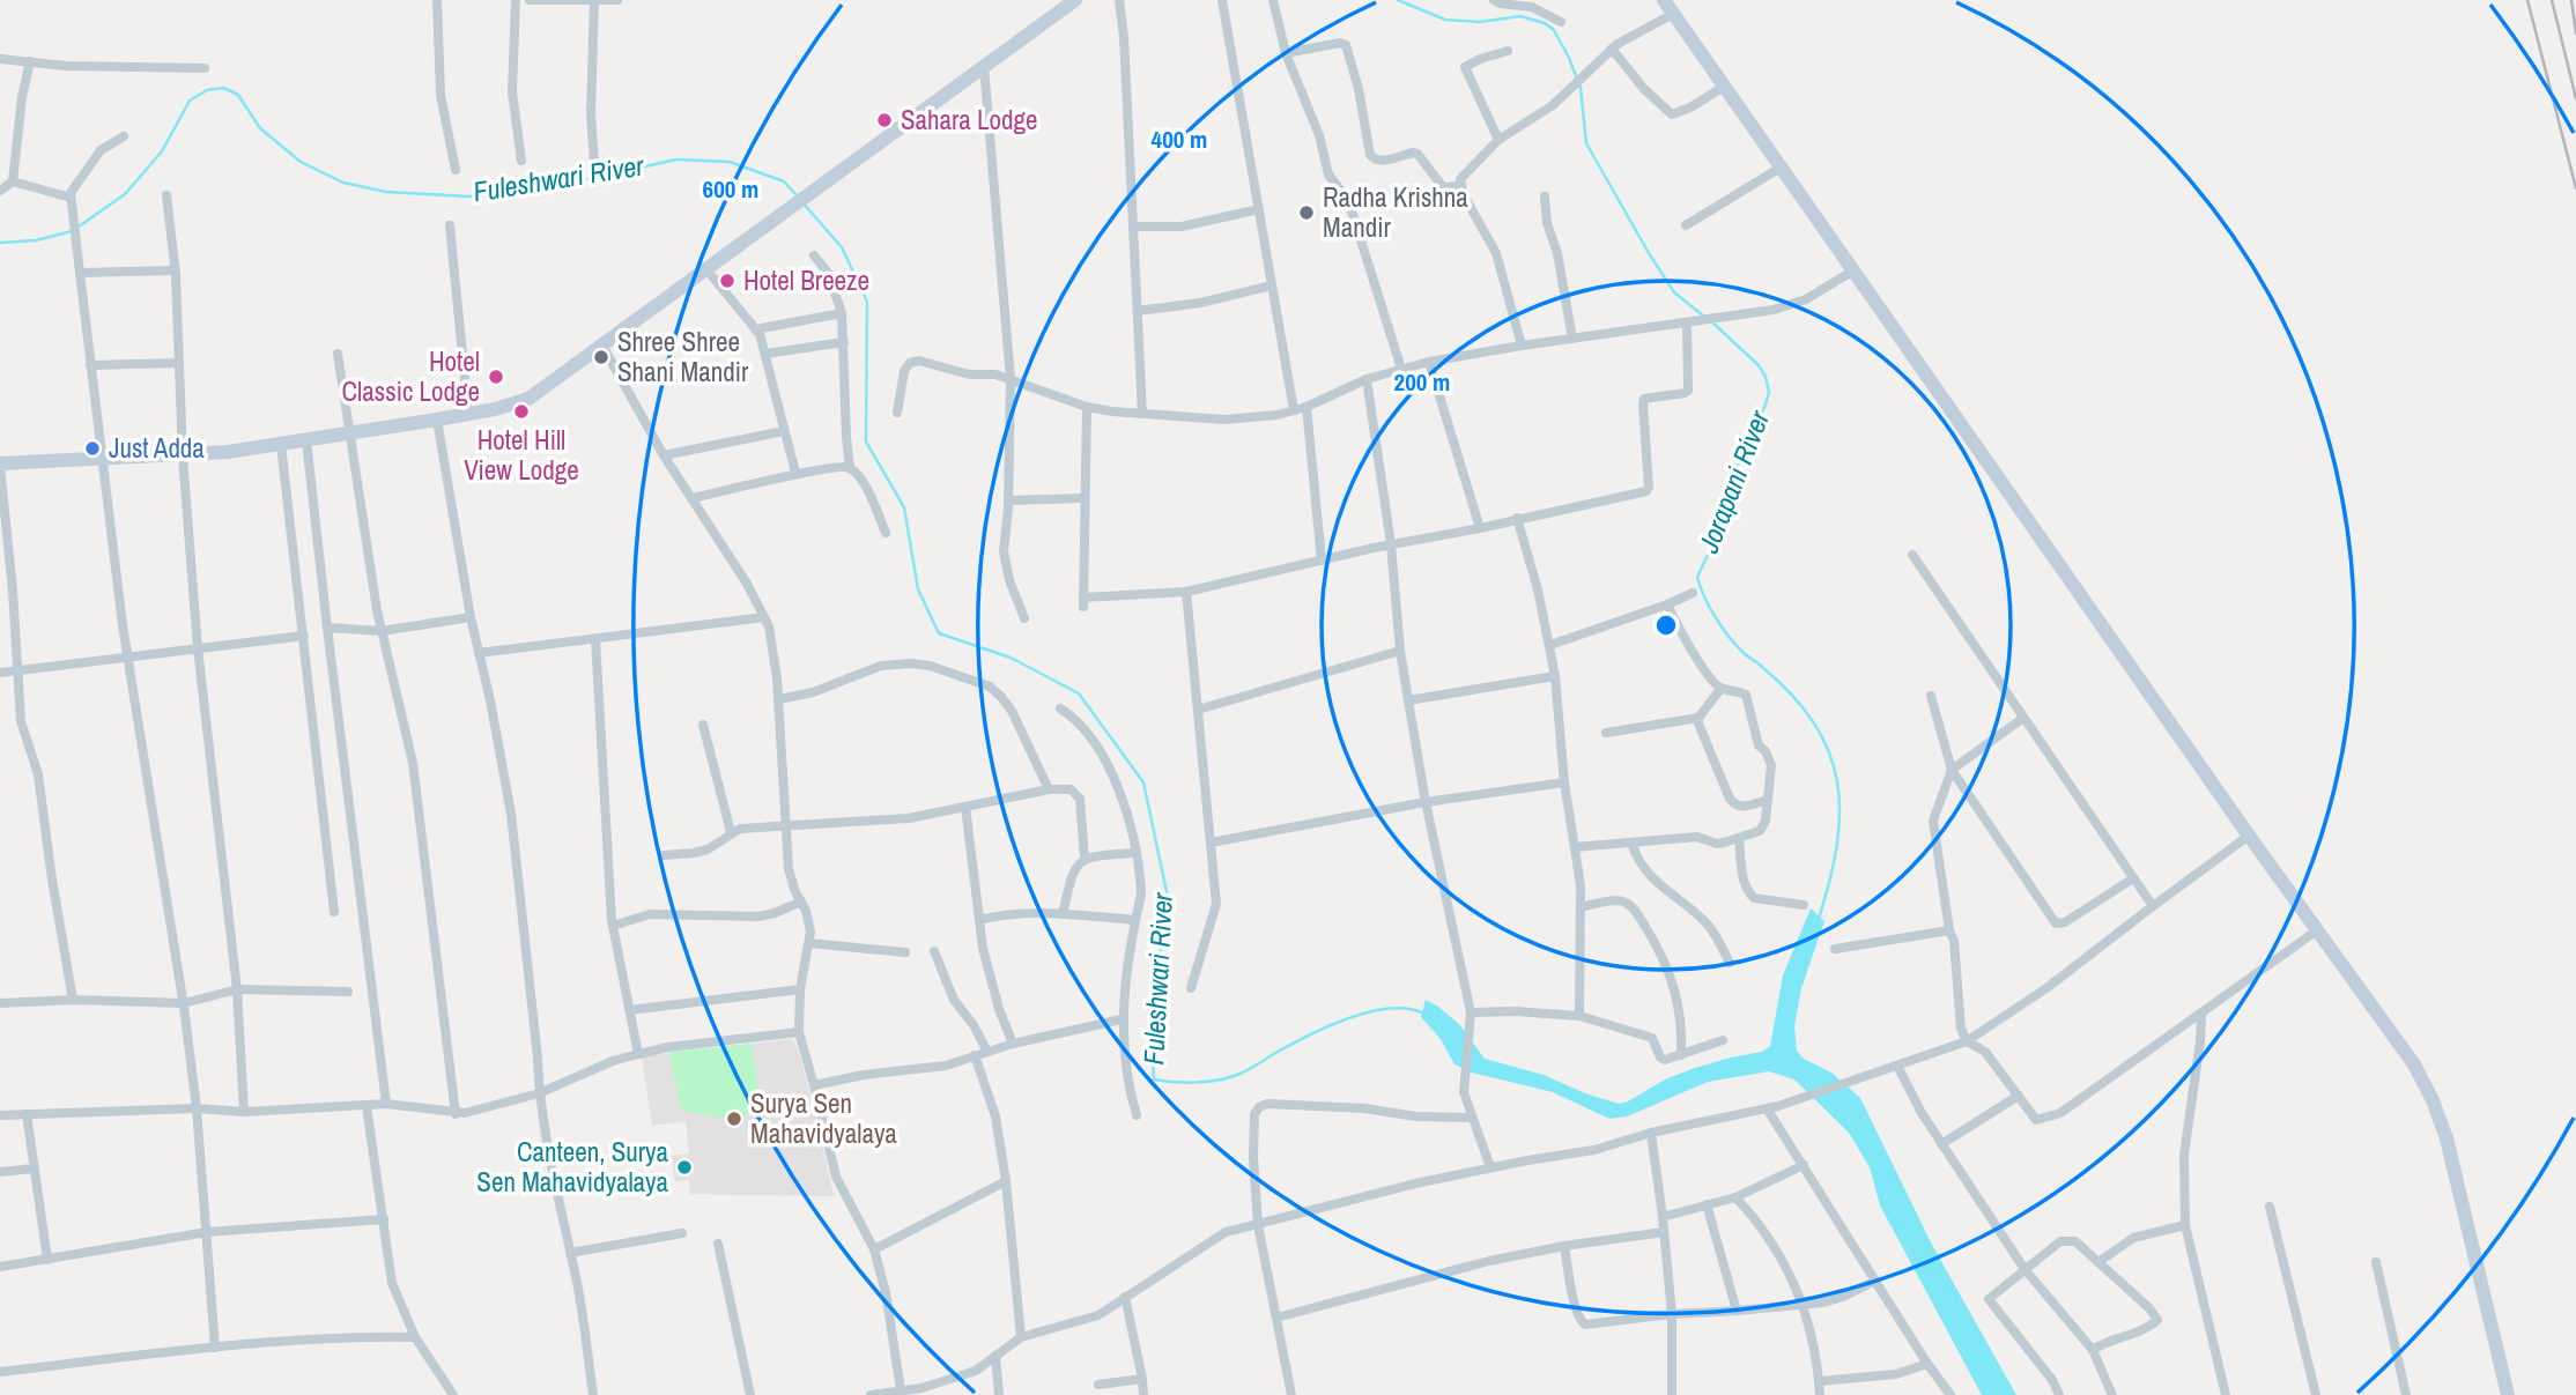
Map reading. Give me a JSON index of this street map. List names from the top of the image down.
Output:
{
  "water": ["Fuleshwari River", "Jorapani River"],
  "places": [
    "Sahara Lodge",
    "Radha Krishna Mandir",
    "Hotel Breeze",
    "Shree Shree Shani Mandir",
    "Hotel Classic Lodge",
    "Hotel Hill View Lodge",
    "Just Adda",
    "Surya Sen Mahavidyalaya",
    "Canteen, Surya Sen Mahavidyalaya"
  ],
  "rings": ["400 m", "600 m", "200 m"]
}
